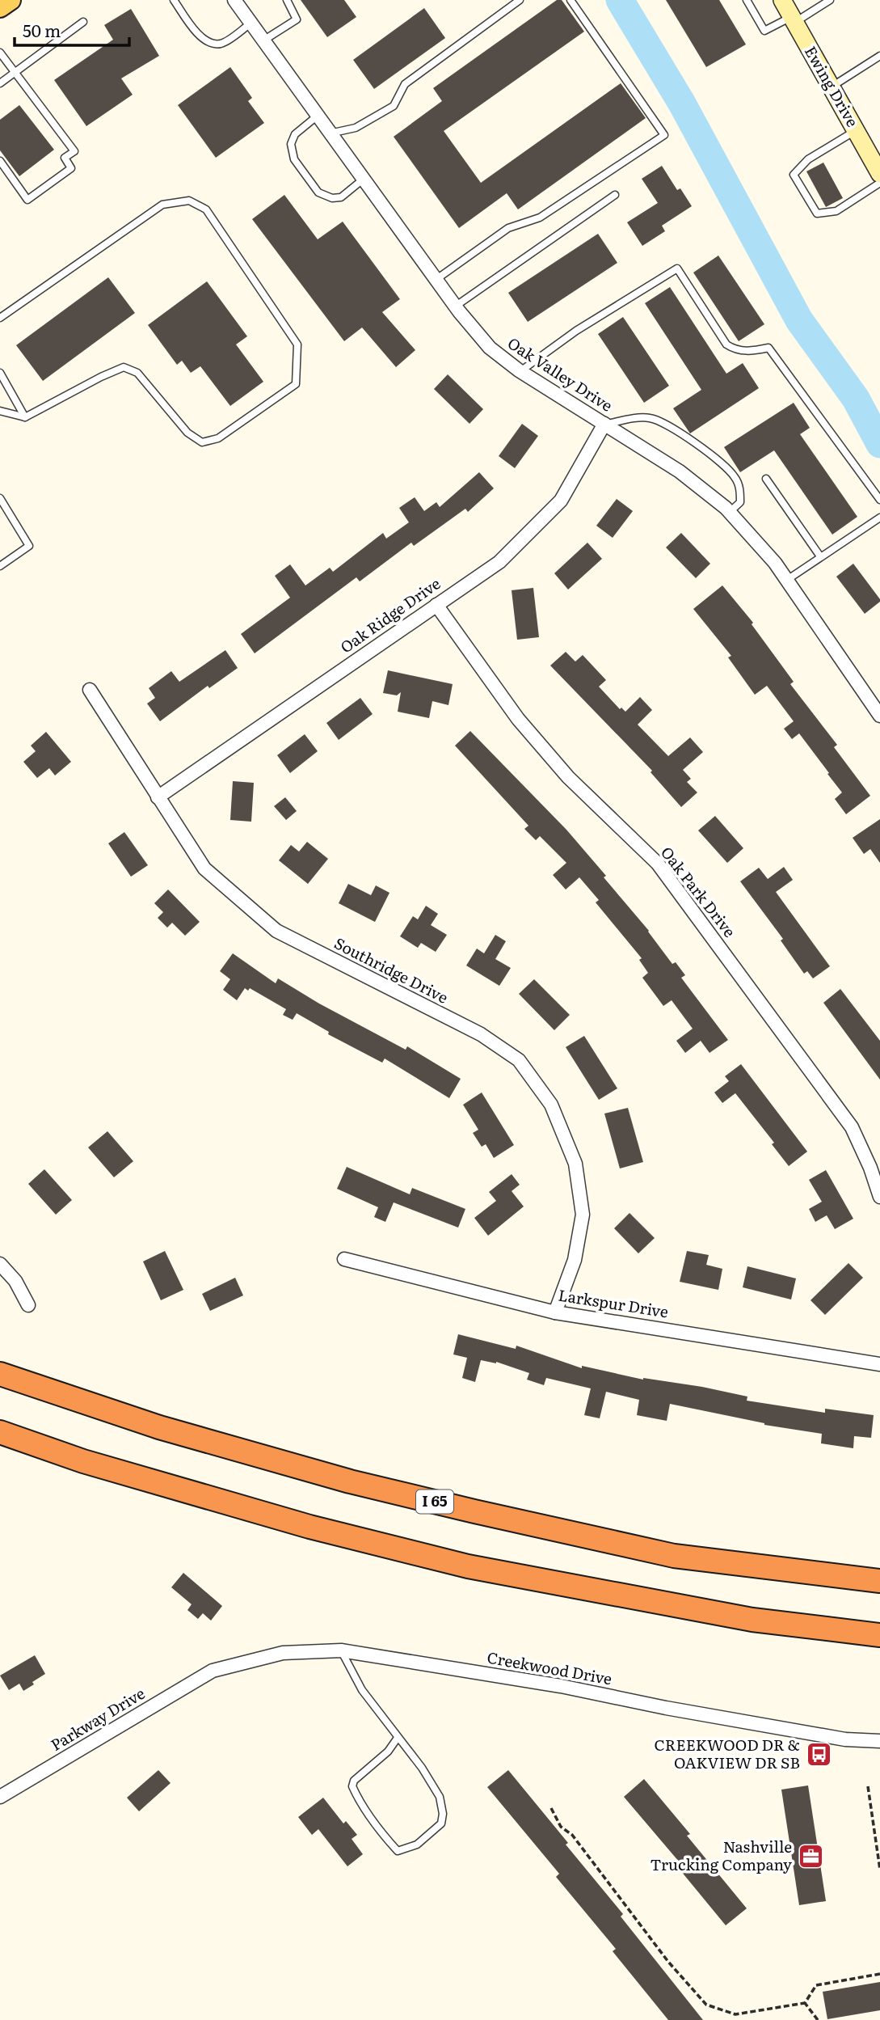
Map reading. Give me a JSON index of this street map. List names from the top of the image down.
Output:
{
  "streets": {
    "highway": ["I 65"],
    "main road": ["Ewing Drive"],
    "street": [
      "Oak Valley Drive",
      "Oak Ridge Drive",
      "Oak Park Drive",
      "Southridge Drive",
      "Larkspur Drive",
      "Creekwood Drive",
      "Parkway Drive"
    ]
  },
  "crossings": [
    ["Oak Valley Drive", "Oak Ridge Drive"],
    ["Oak Ridge Drive", "Oak Park Drive"],
    ["Oak Ridge Drive", "Southridge Drive"],
    ["Southridge Drive", "Larkspur Drive"],
    ["Creekwood Drive", "Parkway Drive"]
  ],
  "places": {
    "bus stop": ["CREEKWOOD DR & OAKVIEW DR SB"],
    "office": ["Nashville Trucking Company"]
  },
  "scale_bar": "50 m"
}
